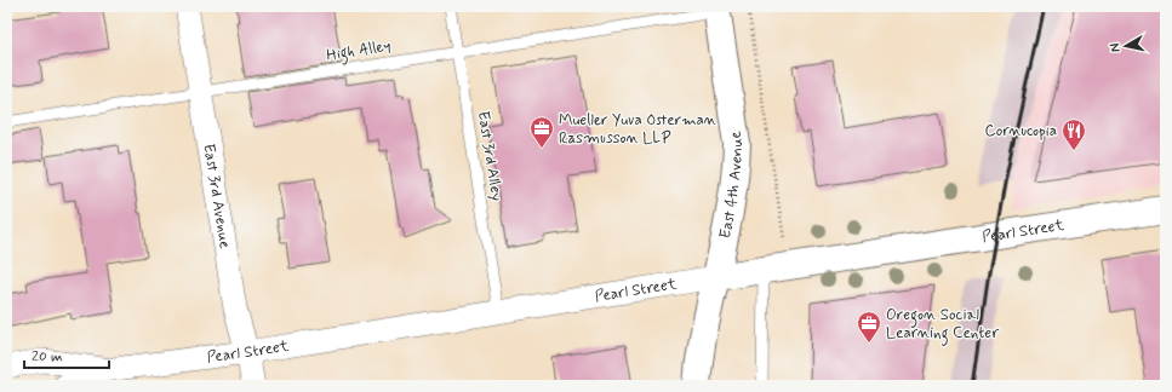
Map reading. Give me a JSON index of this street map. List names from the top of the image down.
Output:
{
  "streets": {
    "street": ["East 4th Avenue", "East 3rd Avenue", "Pearl Street"],
    "lane": ["High Alley", "East 3rd Alley"]
  },
  "crossings": [
    ["High Alley", "East 3rd Alley"],
    ["High Alley", "East 4th Avenue"],
    ["High Alley", "East 3rd Avenue"],
    ["East 3rd Alley", "Pearl Street"],
    ["East 4th Avenue", "Pearl Street"],
    ["East 3rd Avenue", "Pearl Street"]
  ],
  "places": {
    "office": ["Mueller Yuva Osterman Rasmusson LLP", "Oregon Social Learning Center"],
    "restaurant": ["Cornucopia"]
  },
  "scale_bar": "20 m",
  "north": "left"
}
